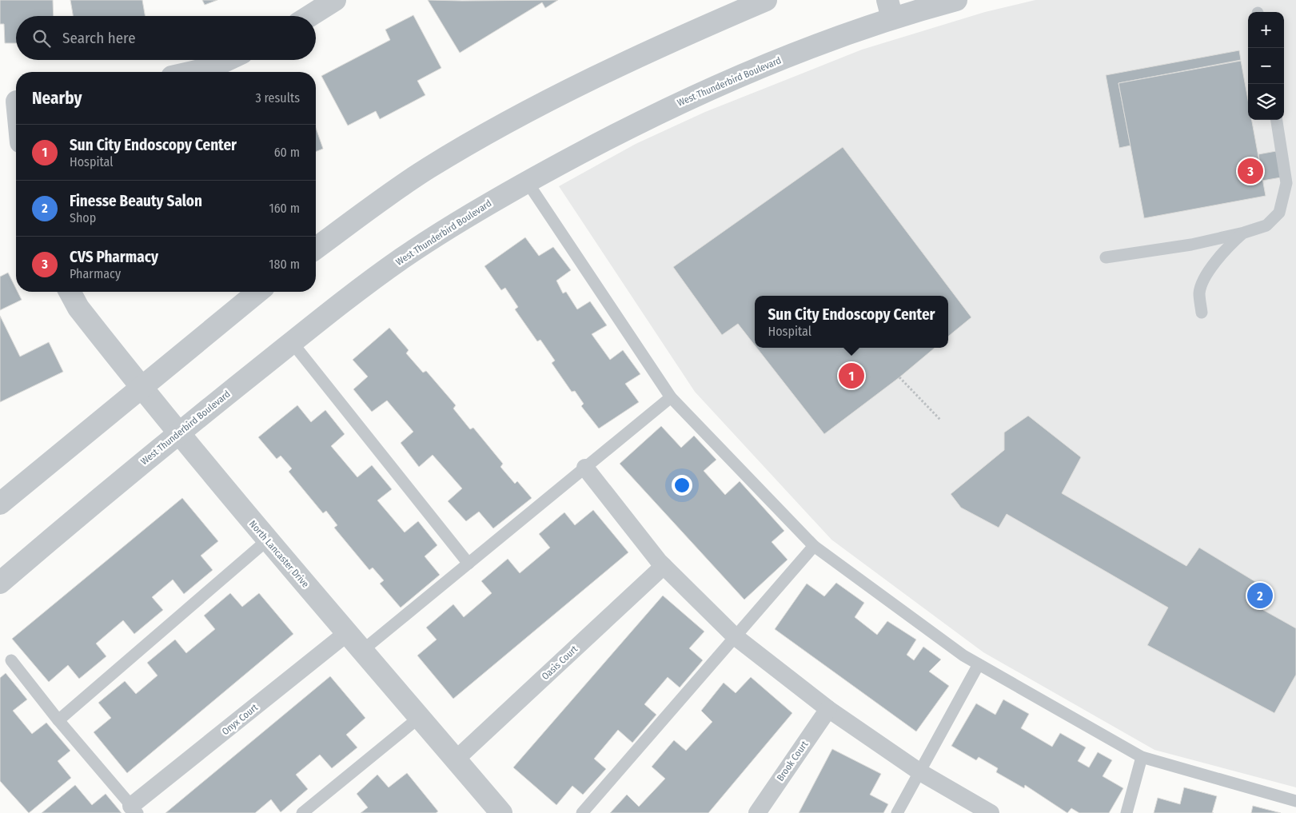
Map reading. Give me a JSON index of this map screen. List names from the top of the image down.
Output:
{
  "streets": {
    "street": [
      "West Thunderbird Boulevard",
      "North Lancaster Drive",
      "Oasis Court",
      "Onyx Court",
      "Brook Court"
    ]
  },
  "crossings": [
    ["West Thunderbird Boulevard", "North Lancaster Drive"],
    ["North Lancaster Drive", "Oasis Court"],
    ["North Lancaster Drive", "Onyx Court"]
  ],
  "page": {
    "map_buttons": ["+", "−"],
    "search": "Search here",
    "heading": ["Nearby", "3 results"],
    "list": [
      {
        "mark": "1",
        "name": "Sun City Endoscopy Center",
        "note": "Hospital",
        "value": "60 m"
      },
      {
        "mark": "2",
        "name": "Finesse Beauty Salon",
        "note": "Shop",
        "value": "160 m"
      },
      {
        "mark": "3",
        "name": "CVS Pharmacy",
        "note": "Pharmacy",
        "value": "180 m"
      }
    ],
    "pins": ["3", "1", "2"],
    "popup": ["Sun City Endoscopy Center", "Hospital"]
  }
}
